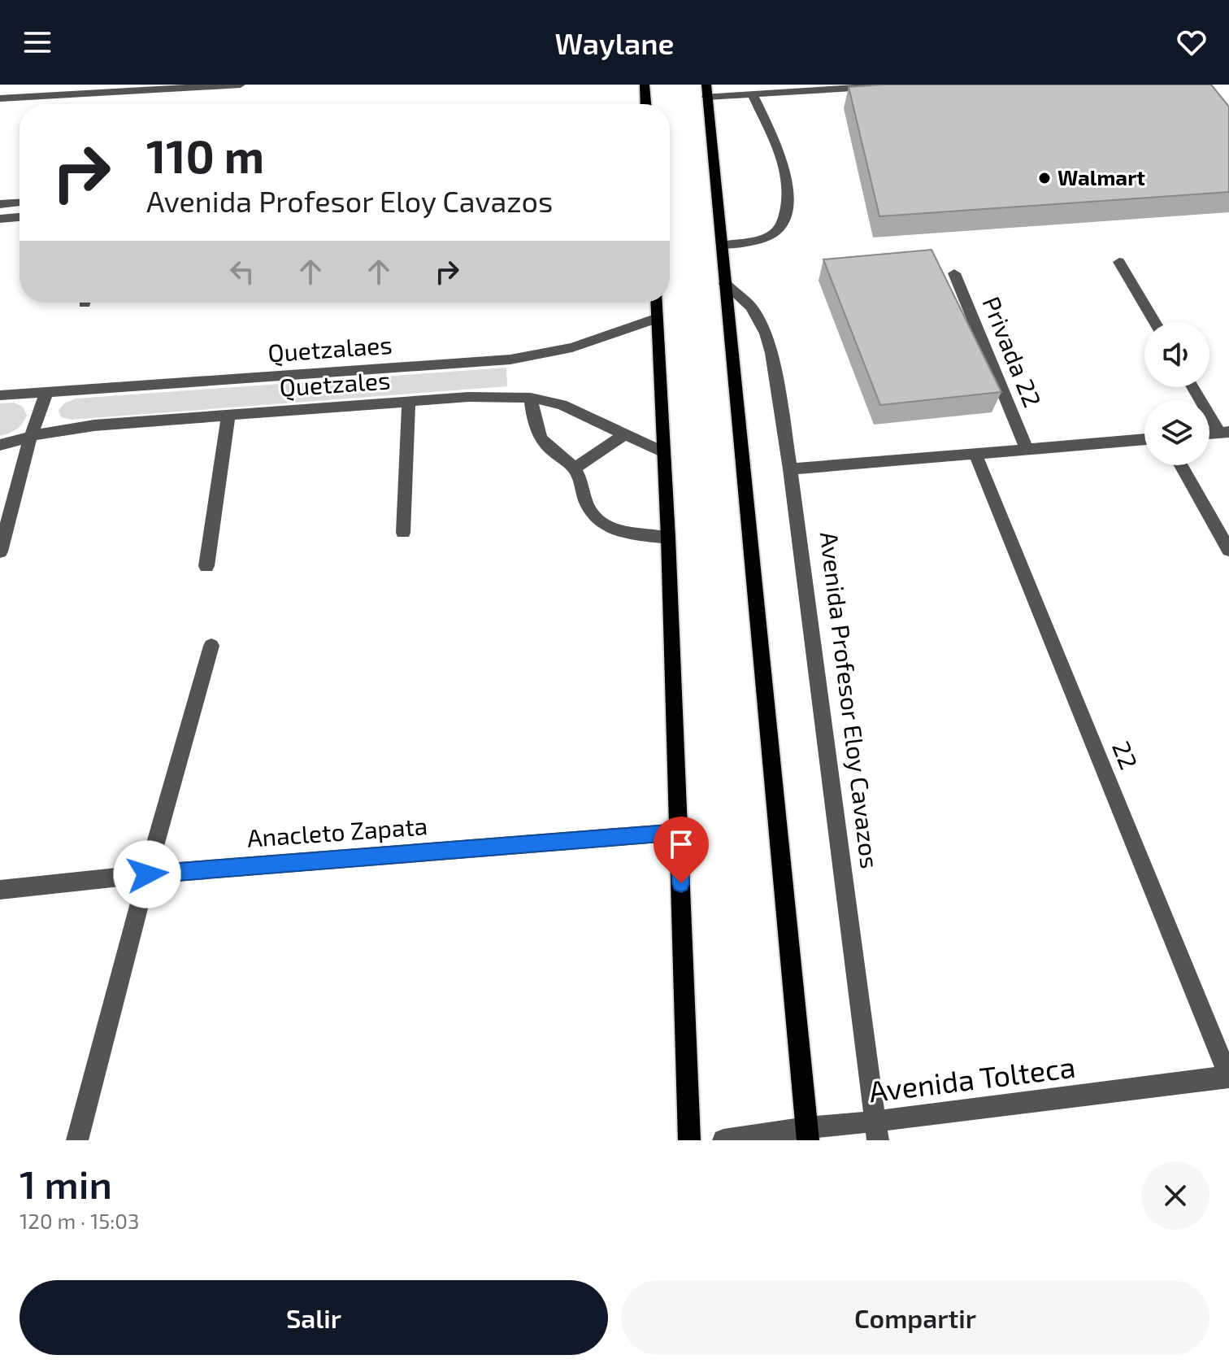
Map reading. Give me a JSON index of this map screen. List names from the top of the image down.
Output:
{
  "streets": {
    "street": [
      "Quetzalaes",
      "Privada 22",
      "Quetzales",
      "Avenida Profesor Eloy Cavazos",
      "22",
      "Anacleto Zapata",
      "Avenida Tolteca"
    ]
  },
  "crossings": [
    ["Avenida Profesor Eloy Cavazos", "Avenida Tolteca"],
    ["22", "Avenida Tolteca"]
  ],
  "places": ["Walmart"],
  "page": {
    "header": "Waylane",
    "turn": ["110 m", "Avenida Profesor Eloy Cavazos"],
    "heading": ["1 min", "120 m · 15:03"],
    "buttons": ["Salir", "Compartir"]
  }
}
